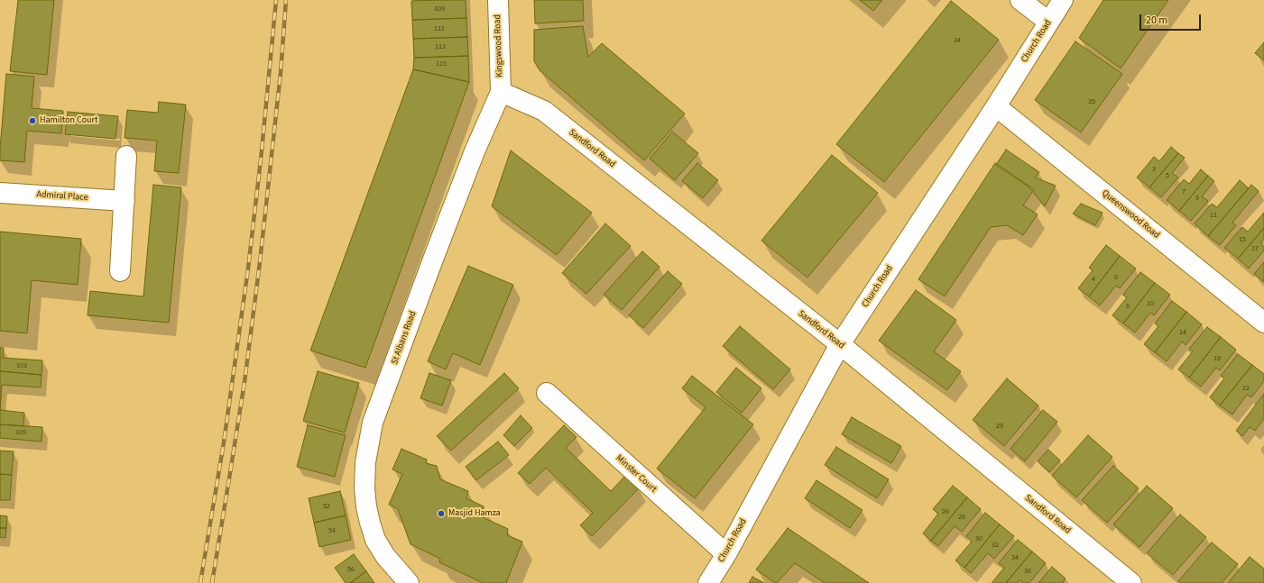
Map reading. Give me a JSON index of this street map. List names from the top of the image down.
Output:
{
  "streets": {
    "street": [
      "Church Road",
      "Kingswood Road",
      "Sandford Road",
      "Admiral Place",
      "Queenswood Road",
      "St Albans Road",
      "Minster Court"
    ]
  },
  "crossings": [
    ["Church Road", "Sandford Road"],
    ["Church Road", "Queenswood Road"],
    ["Church Road", "Minster Court"],
    ["Kingswood Road", "Sandford Road"],
    ["Kingswood Road", "St Albans Road"],
    ["Sandford Road", "St Albans Road"]
  ],
  "places": ["Hamilton Court", "Masjid Hamza"],
  "house_numbers": [
    "109",
    "111",
    "34",
    "113",
    "115",
    "35",
    "3",
    "5",
    "7",
    "9",
    "11",
    "15",
    "17",
    "6",
    "4",
    "10",
    "8",
    "14",
    "18",
    "103",
    "22",
    "29",
    "109",
    "52",
    "26",
    "28",
    "54",
    "30",
    "32",
    "34",
    "56",
    "36"
  ],
  "scale_bar": "20 m"
}
